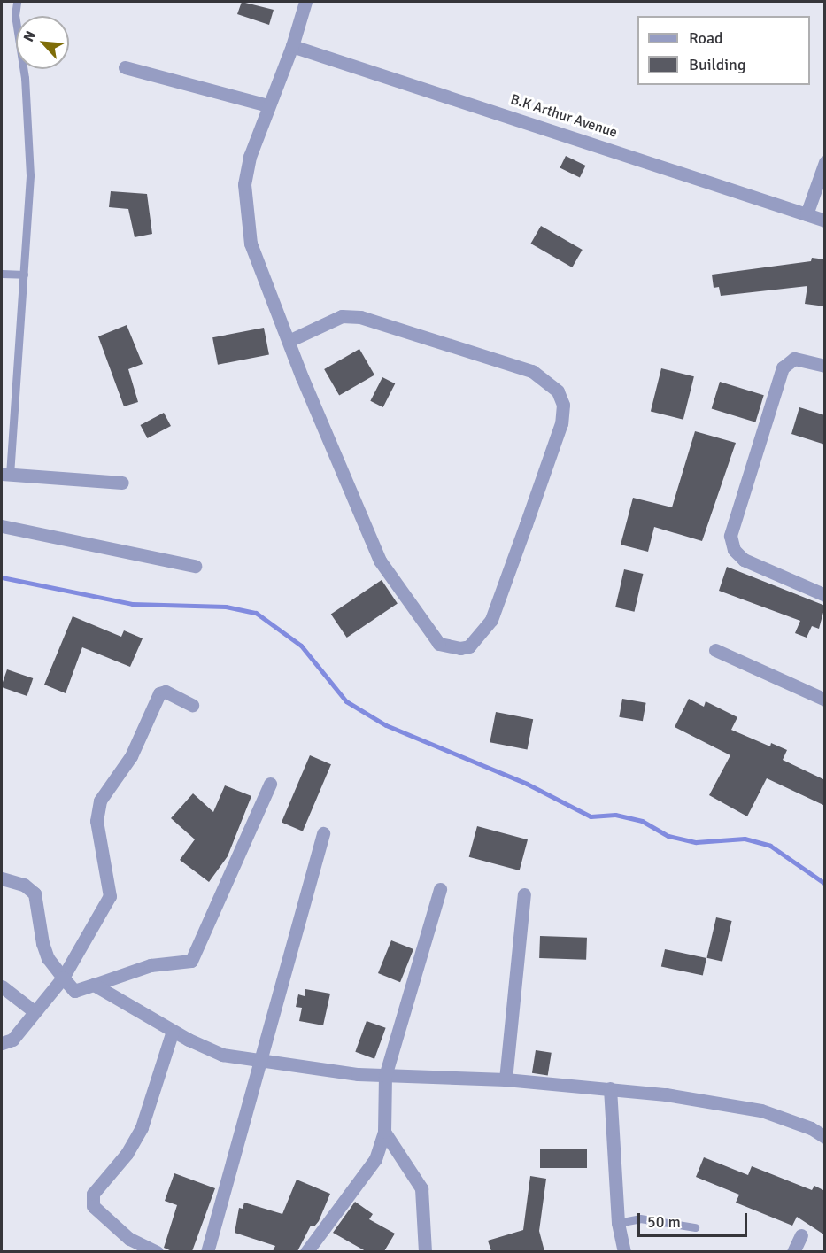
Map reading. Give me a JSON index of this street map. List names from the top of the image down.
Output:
{
  "streets": {
    "street": ["B.K Arthur Avenue"]
  },
  "legend": ["Road", "Building"],
  "scale_bar": "50 m",
  "north": "top left"
}
